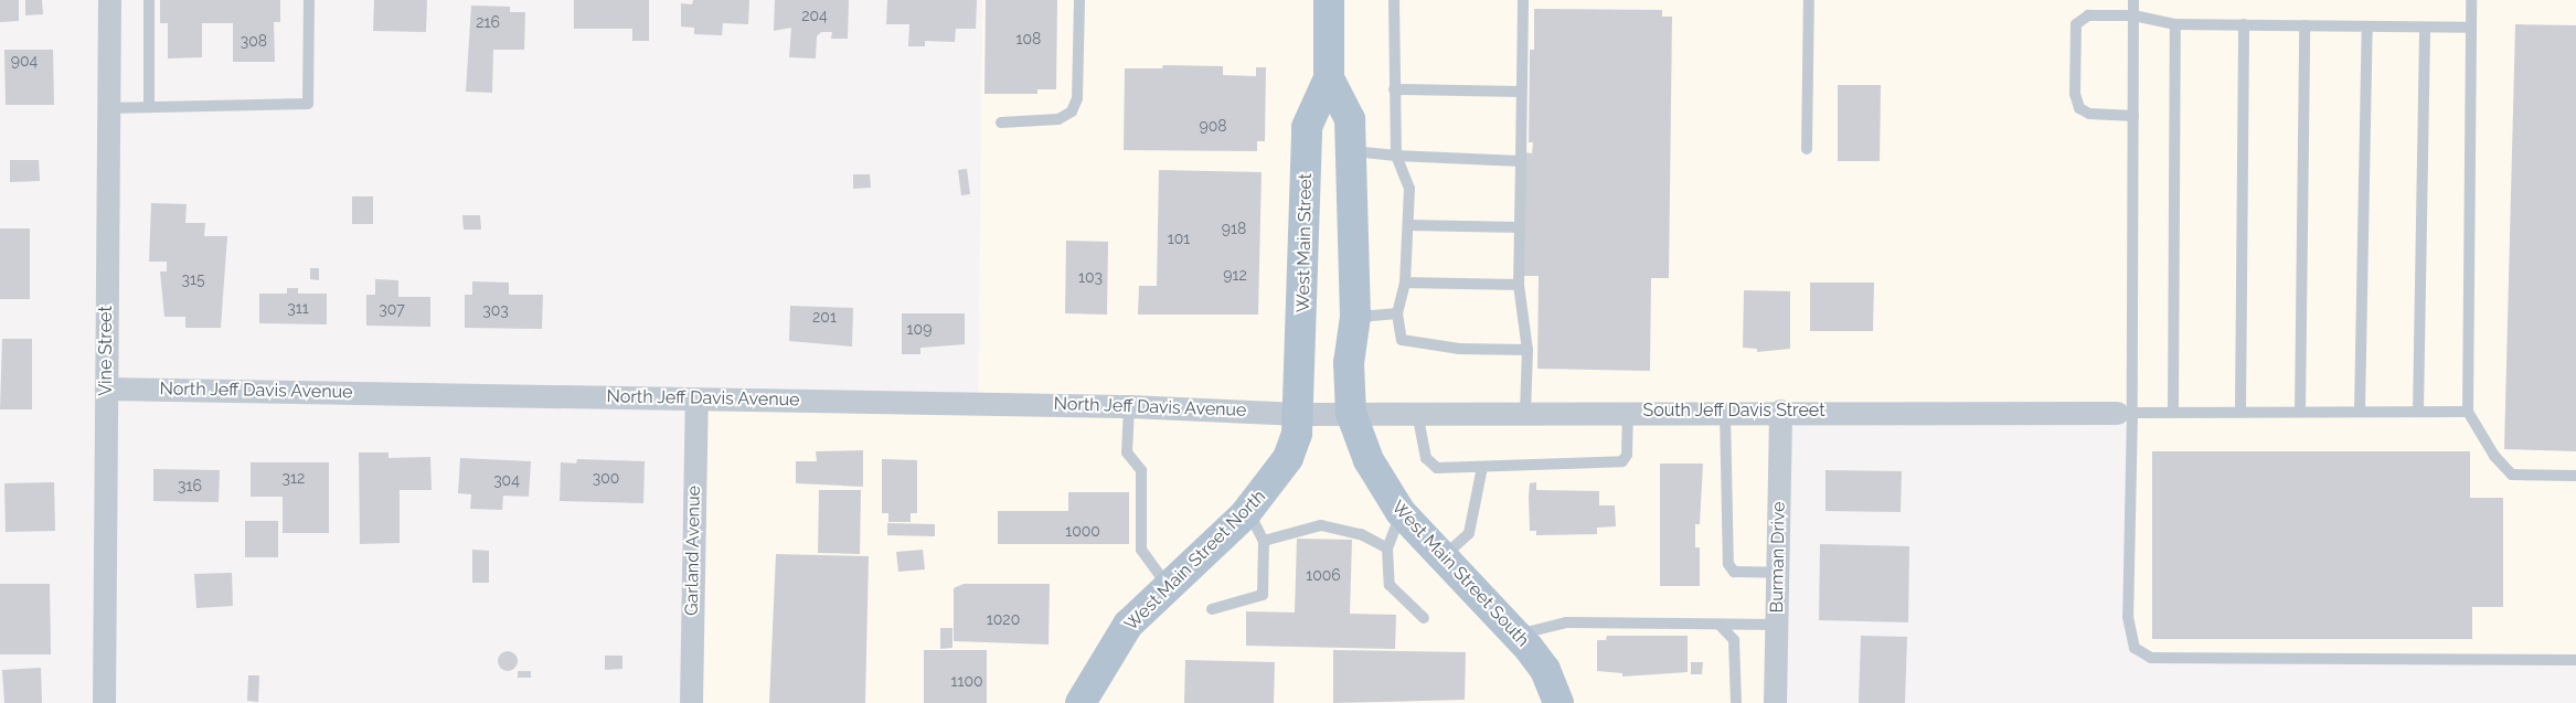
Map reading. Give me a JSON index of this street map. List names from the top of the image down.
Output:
{
  "streets": {
    "main road": ["West Main Street", "West Main Street North", "West Main Street South"],
    "street": [
      "Vine Street",
      "North Jeff Davis Avenue",
      "South Jeff Davis Street",
      "Garland Avenue",
      "Burman Drive"
    ]
  },
  "crossings": [
    ["West Main Street", "North Jeff Davis Avenue"],
    ["West Main Street", "South Jeff Davis Street"],
    ["West Main Street", "West Main Street North"],
    ["West Main Street", "West Main Street South"],
    ["Vine Street", "North Jeff Davis Avenue"],
    ["North Jeff Davis Avenue", "South Jeff Davis Street"],
    ["North Jeff Davis Avenue", "Garland Avenue"],
    ["North Jeff Davis Avenue", "West Main Street North"],
    ["North Jeff Davis Avenue", "West Main Street South"],
    ["South Jeff Davis Street", "Burman Drive"],
    ["South Jeff Davis Street", "West Main Street South"]
  ],
  "house_numbers": [
    "204",
    "216",
    "108",
    "308",
    "904",
    "908",
    "918",
    "101",
    "912",
    "103",
    "315",
    "311",
    "307",
    "303",
    "201",
    "109",
    "312",
    "300",
    "304",
    "316",
    "1000",
    "1006",
    "1020",
    "1100"
  ]
}
